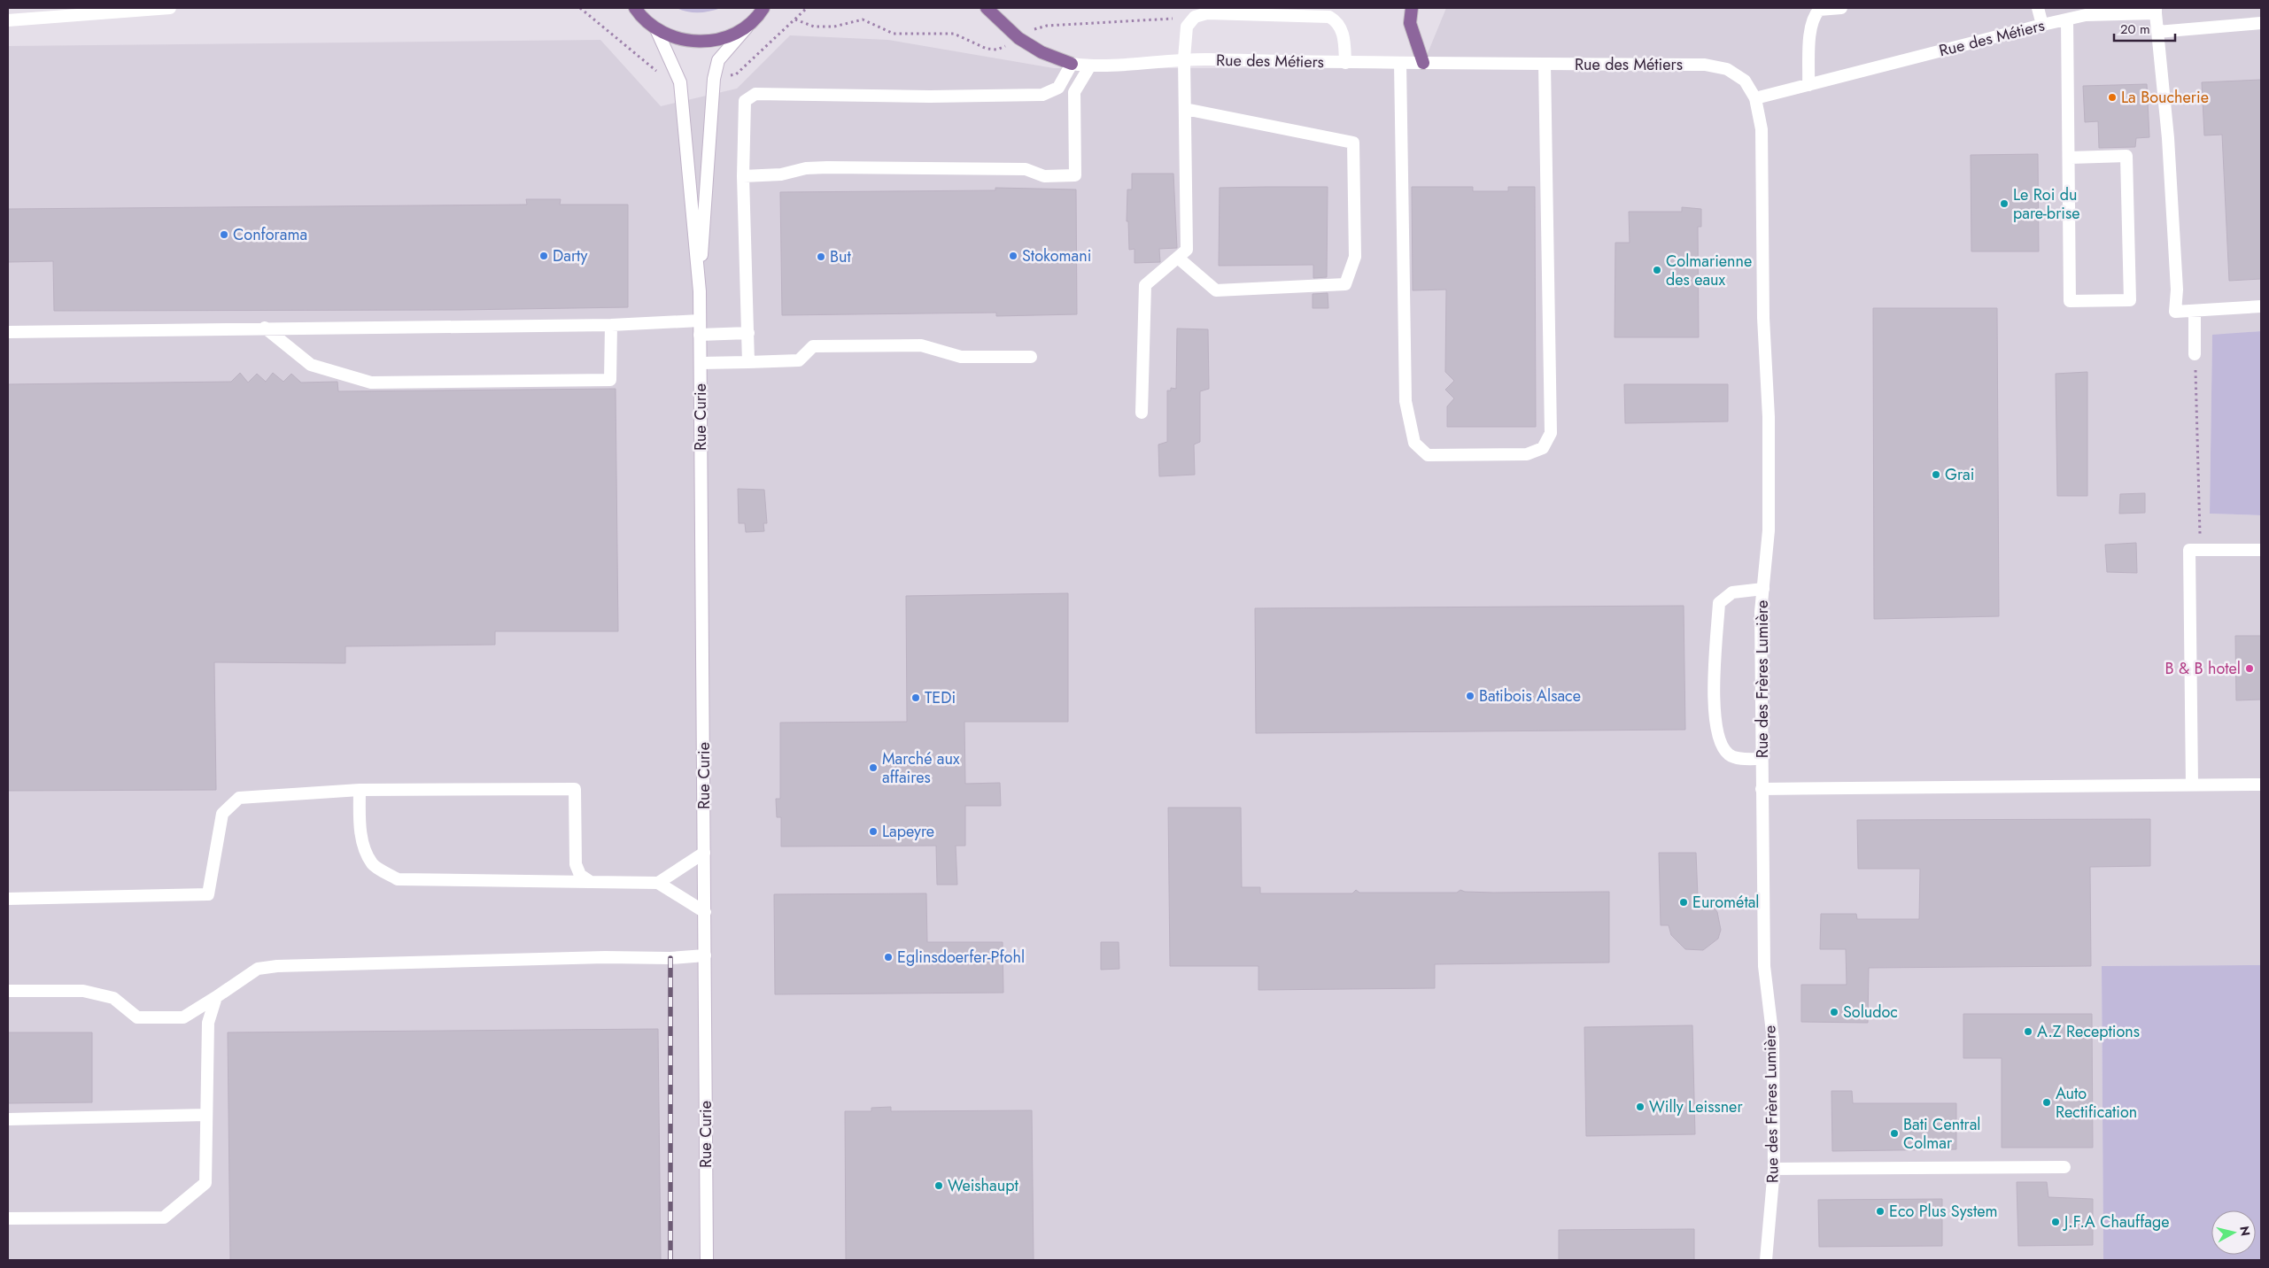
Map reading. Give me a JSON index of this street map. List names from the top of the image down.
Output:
{
  "streets": {
    "street": ["Rue des Métiers", "Rue Curie", "Rue des Frères Lumière"]
  },
  "crossings": [
    ["Rue des Métiers", "Rue des Frères Lumière"]
  ],
  "places": [
    "La Boucherie",
    "Le Roi du pare-brise",
    "Conforama",
    "Darty",
    "Stokomani",
    "But",
    "Colmarienne des eaux",
    "Grai",
    "B & B hotel",
    "Batibois Alsace",
    "TEDi",
    "Marché aux affaires",
    "Lapeyre",
    "Eurométal",
    "Eglinsdoerfer-Pfohl",
    "Soludoc",
    "A.Z Receptions",
    "Auto Rectification",
    "Willy Leissner",
    "Bati Central Colmar",
    "Weishaupt",
    "Eco Plus System",
    "J.F.A Chauffage"
  ],
  "scale_bar": "20 m",
  "north": "right"
}
